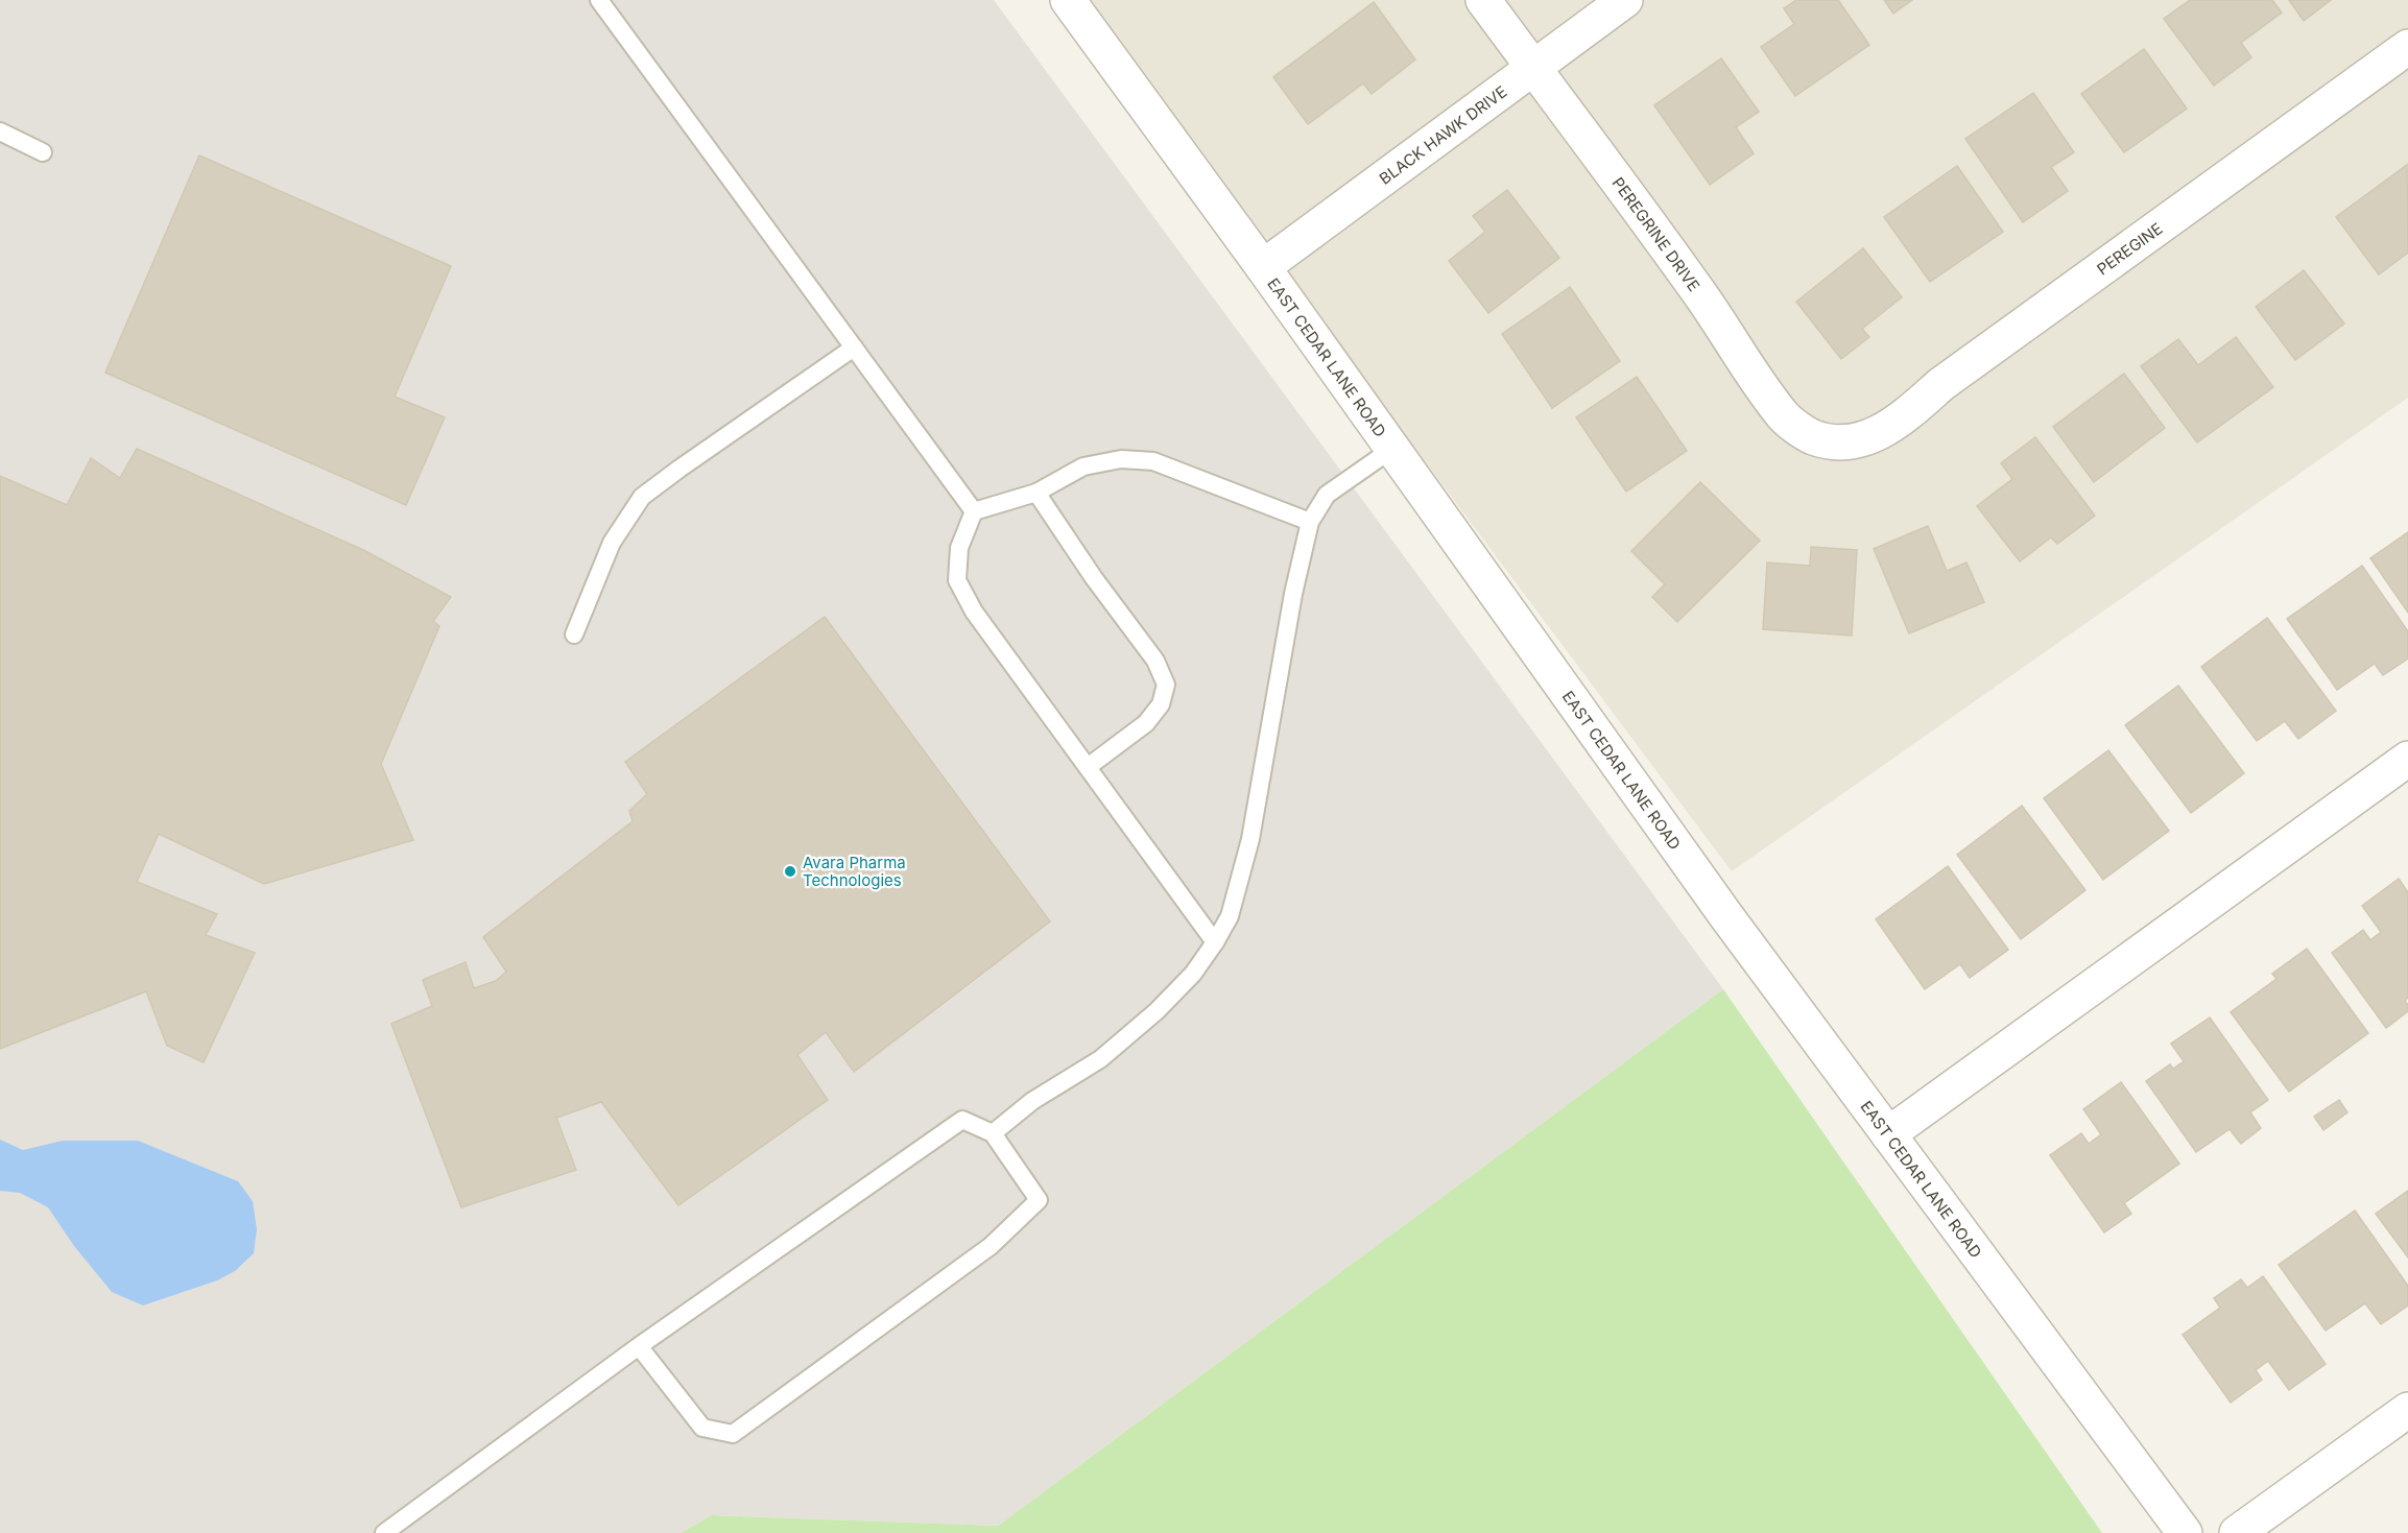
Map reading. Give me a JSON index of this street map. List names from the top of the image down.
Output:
{
  "streets": {
    "street": [
      "BLACK HAWK DRIVE",
      "PEREGRINE DRIVE",
      "PEREGINE",
      "EAST CEDAR LANE ROAD"
    ]
  },
  "crossings": [
    ["BLACK HAWK DRIVE", "PEREGRINE DRIVE"],
    ["BLACK HAWK DRIVE", "EAST CEDAR LANE ROAD"],
    ["PEREGRINE DRIVE", "PEREGINE"]
  ],
  "places": ["Avara Pharma Technologies"]
}
